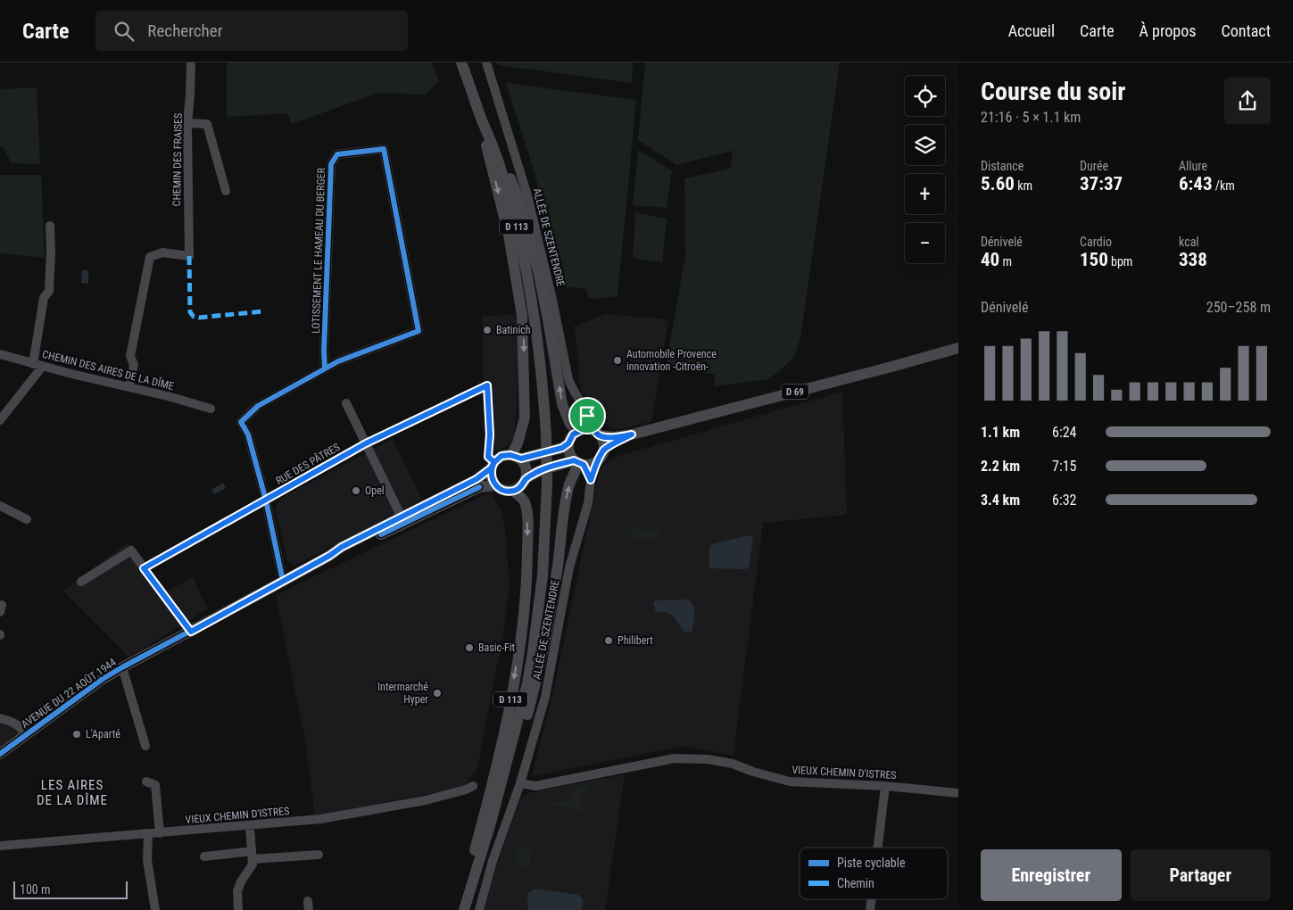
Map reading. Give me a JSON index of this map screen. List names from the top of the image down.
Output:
{
  "streets": {
    "main road": ["D 113", "D 69", "AVENUE DU 22 AOÛT 1944"],
    "street": [
      "CHEMIN DES FRAISES",
      "ALLÉE DE SZENTENDRE",
      "LOTISSEMENT LE HAMEAU DU BERGER",
      "CHEMIN DES AIRES DE LA DÎME",
      "RUE DES PÂTRES",
      "VIEUX CHEMIN D'ISTRES"
    ]
  },
  "crossings": [
    ["CHEMIN DES FRAISES", "CHEMIN DES AIRES DE LA DÎME"],
    ["D 113", "RUE DES PÂTRES"],
    ["D 113", "AVENUE DU 22 AOÛT 1944"],
    ["ALLÉE DE SZENTENDRE", "D 69"],
    ["ALLÉE DE SZENTENDRE", "VIEUX CHEMIN D'ISTRES"],
    ["RUE DES PÂTRES", "AVENUE DU 22 AOÛT 1944"]
  ],
  "districts": ["LES AIRES DE LA DÎME"],
  "places": [
    "Batinich",
    "Automobile Provence innovation -Citroën-",
    "Opel",
    "Philibert",
    "Basic-Fit",
    "Intermarché Hyper",
    "L'Aparté"
  ],
  "legend": ["Piste cyclable", "Chemin"],
  "scale_bar": "100 m",
  "page": {
    "header": "Carte",
    "search": "Rechercher",
    "nav": [
      "Accueil",
      "Carte",
      "À propos",
      "Contact"
    ],
    "heading": ["Course du soir", "21:16 · 5 × 1.1 km"],
    "map_buttons": ["+", "−"],
    "stats": [
      ["Distance", "5.60 km"],
      ["Durée", "37:37"],
      ["Allure", "6:43 /km"],
      ["Dénivelé", "40 m"],
      ["Cardio", "150 bpm"],
      ["kcal", "338"]
    ],
    "chart": ["Dénivelé", "250–258 m"],
    "list": [
      {
        "name": "1.1 km",
        "note": "6:24"
      },
      {
        "name": "2.2 km",
        "note": "7:15"
      },
      {
        "name": "3.4 km",
        "note": "6:32"
      }
    ],
    "buttons": ["Enregistrer", "Partager"],
    "scale": "100 m"
  }
}
